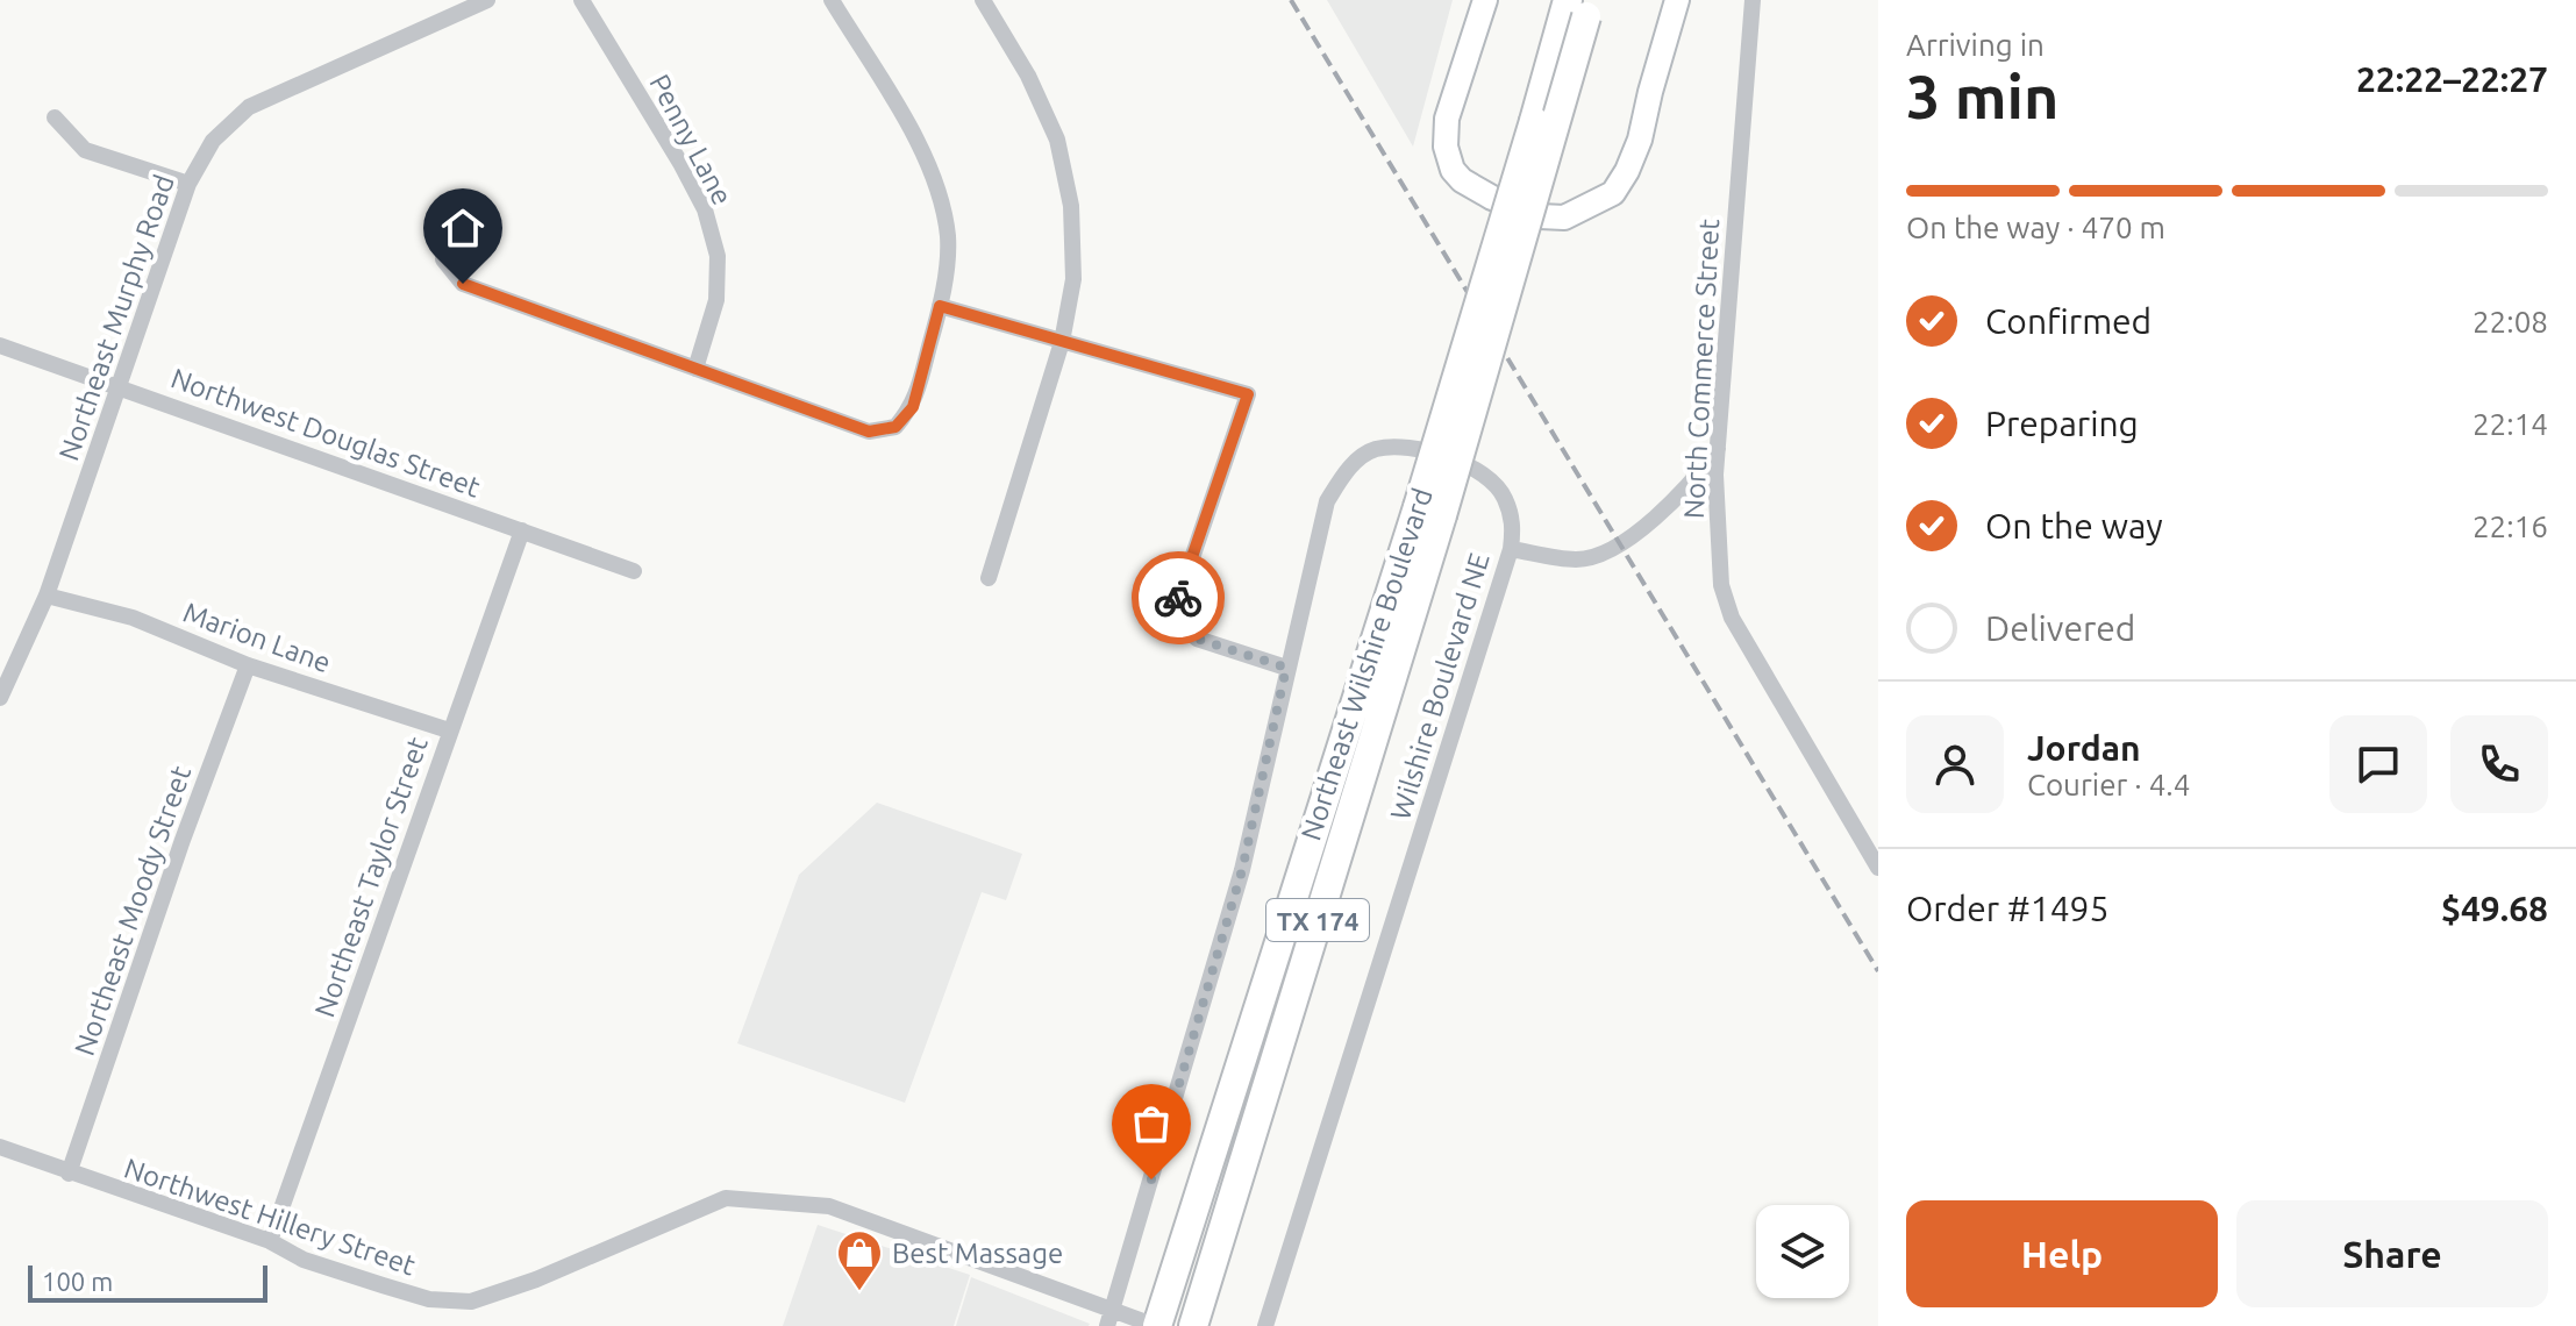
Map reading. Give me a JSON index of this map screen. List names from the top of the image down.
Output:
{
  "streets": {
    "main road": ["Northeast Wilshire Boulevard", "TX 174"],
    "street": [
      "Penny Lane",
      "Northeast Murphy Road",
      "North Commerce Street",
      "Northwest Douglas Street",
      "Marion Lane",
      "Wilshire Boulevard NE",
      "Northeast Taylor Street",
      "Northeast Moody Street",
      "Northwest Hillery Street"
    ]
  },
  "crossings": [
    ["Northeast Murphy Road", "Northwest Douglas Street"],
    ["Northeast Murphy Road", "Marion Lane"],
    ["Northwest Douglas Street", "Northeast Taylor Street"],
    ["Marion Lane", "Northeast Taylor Street"],
    ["Marion Lane", "Northeast Moody Street"],
    ["Northeast Wilshire Boulevard", "Northwest Hillery Street"],
    ["Wilshire Boulevard NE", "Northwest Hillery Street"],
    ["Northeast Taylor Street", "Northwest Hillery Street"],
    ["Northeast Moody Street", "Northwest Hillery Street"]
  ],
  "places": {
    "shop": ["Best Massage"]
  },
  "scale_bar": "100 m",
  "page": {
    "heading": ["3 min", "Arriving in", "22:22–22:27"],
    "panel": [
      "Jordan",
      "Courier · 4.4",
      "Order #1495",
      "$49.68"
    ],
    "bar": "On the way · 470 m",
    "list": [
      ["Confirmed", "22:08"],
      ["Preparing", "22:14"],
      ["On the way", "22:16"],
      "Delivered"
    ],
    "buttons": ["Help", "Share"],
    "scale": "100 m"
  }
}
